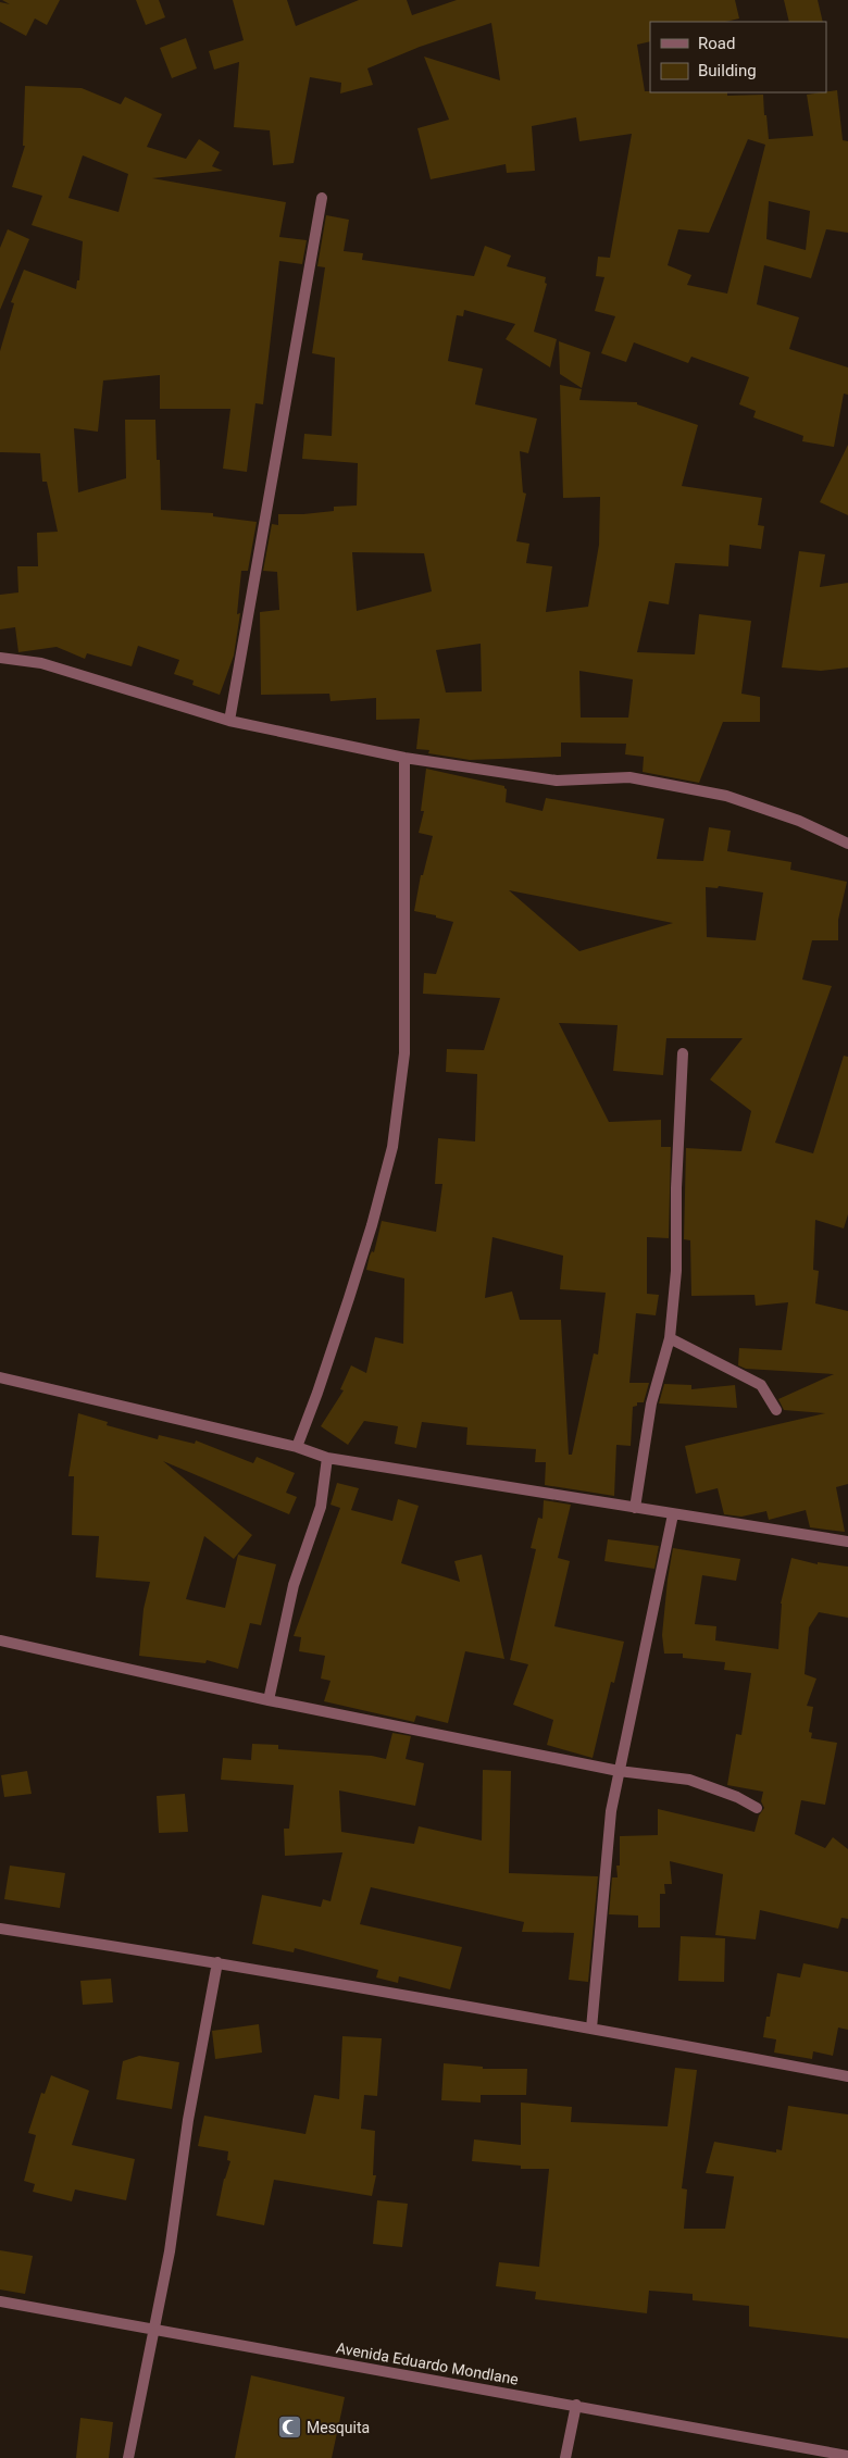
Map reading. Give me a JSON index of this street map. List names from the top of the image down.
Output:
{
  "streets": {
    "street": ["Avenida Eduardo Mondlane"]
  },
  "places": {
    "mosque": ["Mesquita"]
  },
  "legend": ["Road", "Building"]
}
